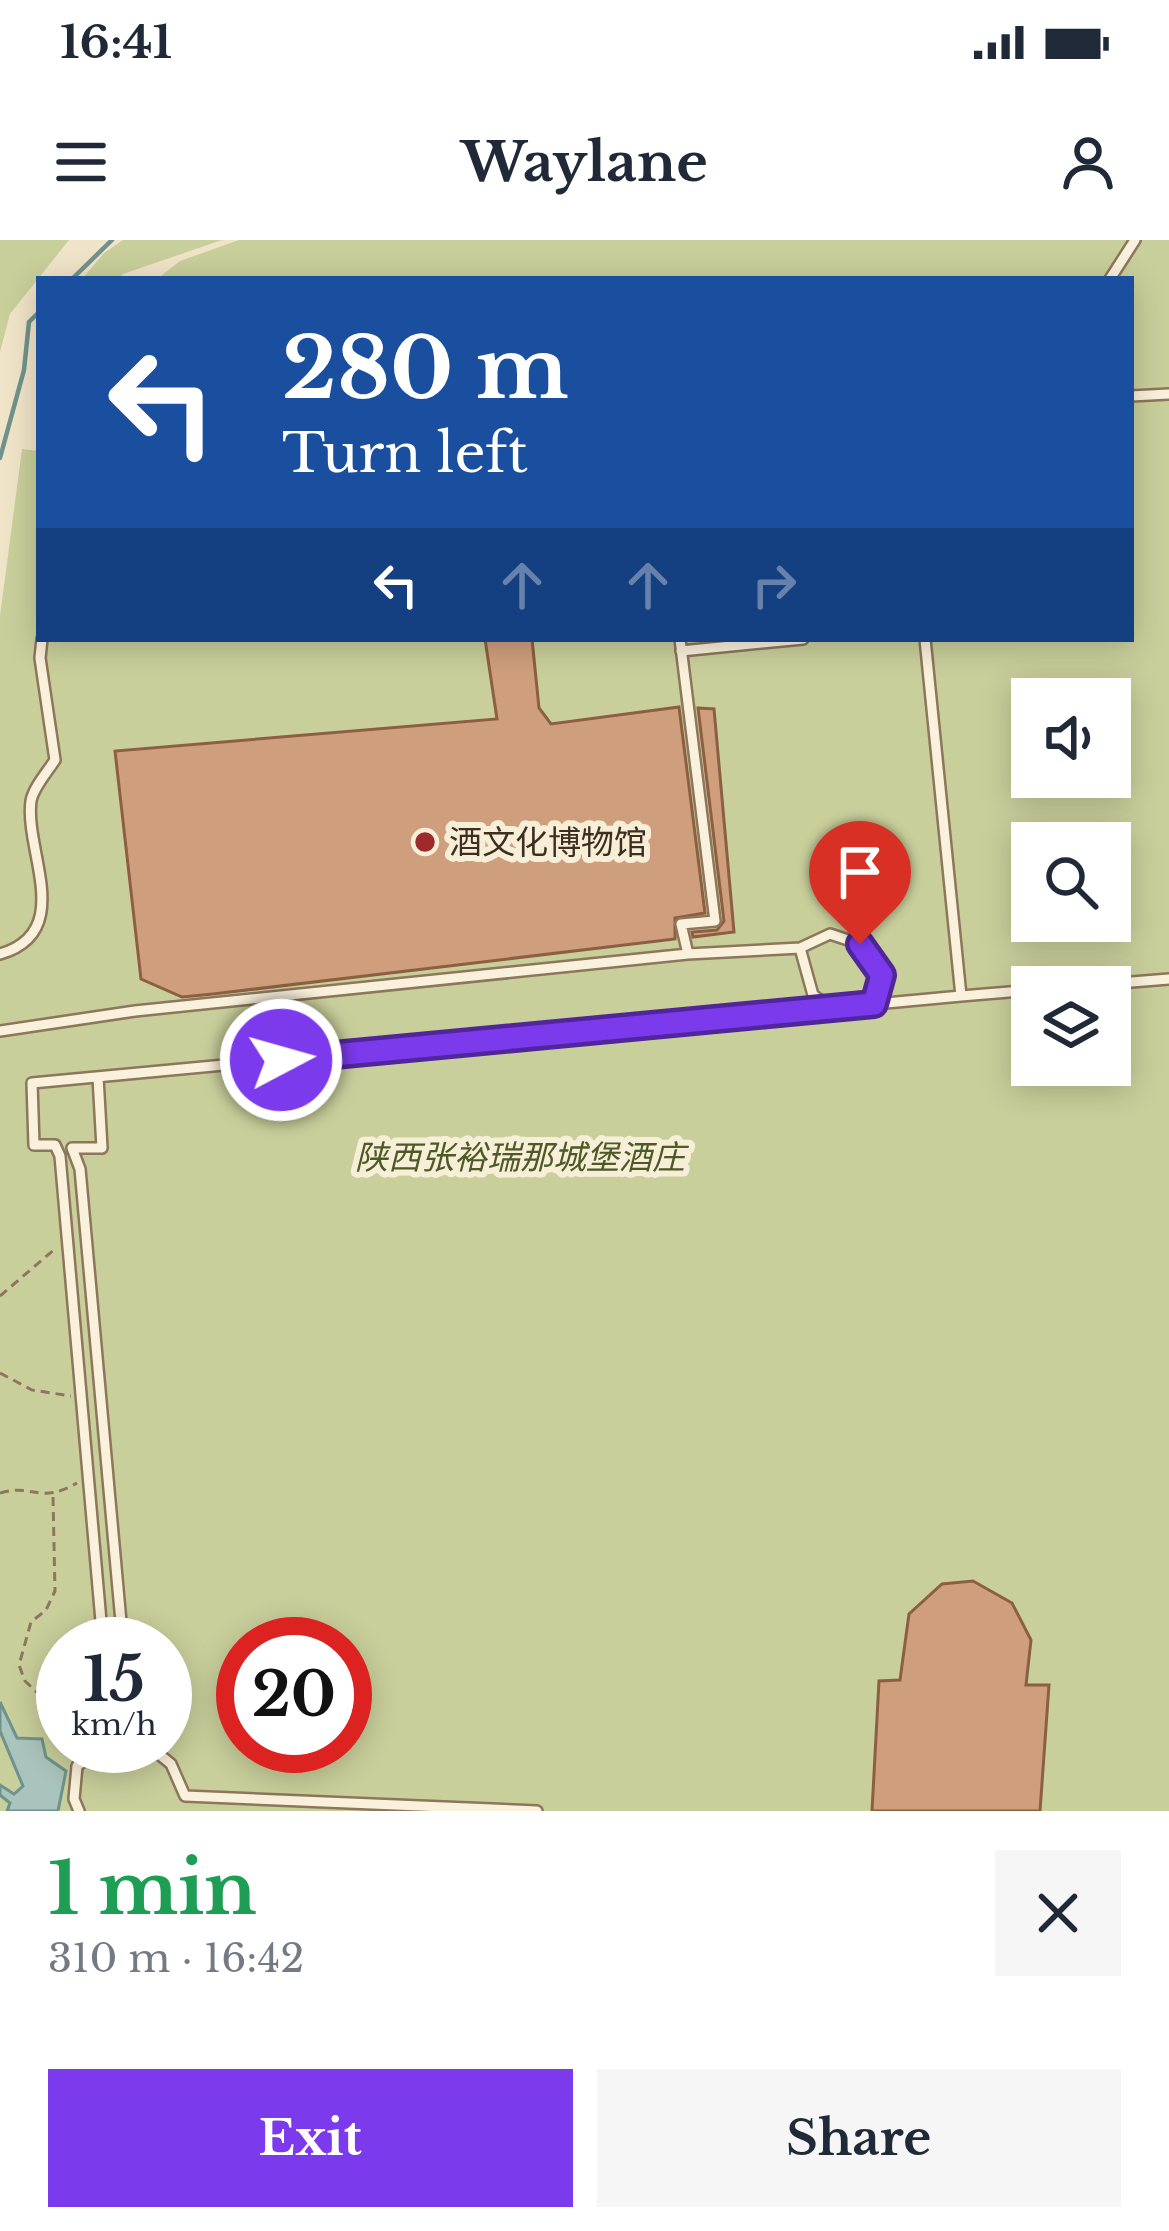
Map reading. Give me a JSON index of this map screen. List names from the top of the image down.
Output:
{
  "parks": ["陕西张裕瑞那城堡酒庄"],
  "places": ["酒文化博物馆"],
  "page": {
    "status": "16:41",
    "header": "Waylane",
    "turn": ["280 m", "Turn left"],
    "speed": "15 km/h",
    "limit": "20",
    "heading": ["1 min", "310 m · 16:42"],
    "buttons": ["Exit", "Share"]
  }
}
